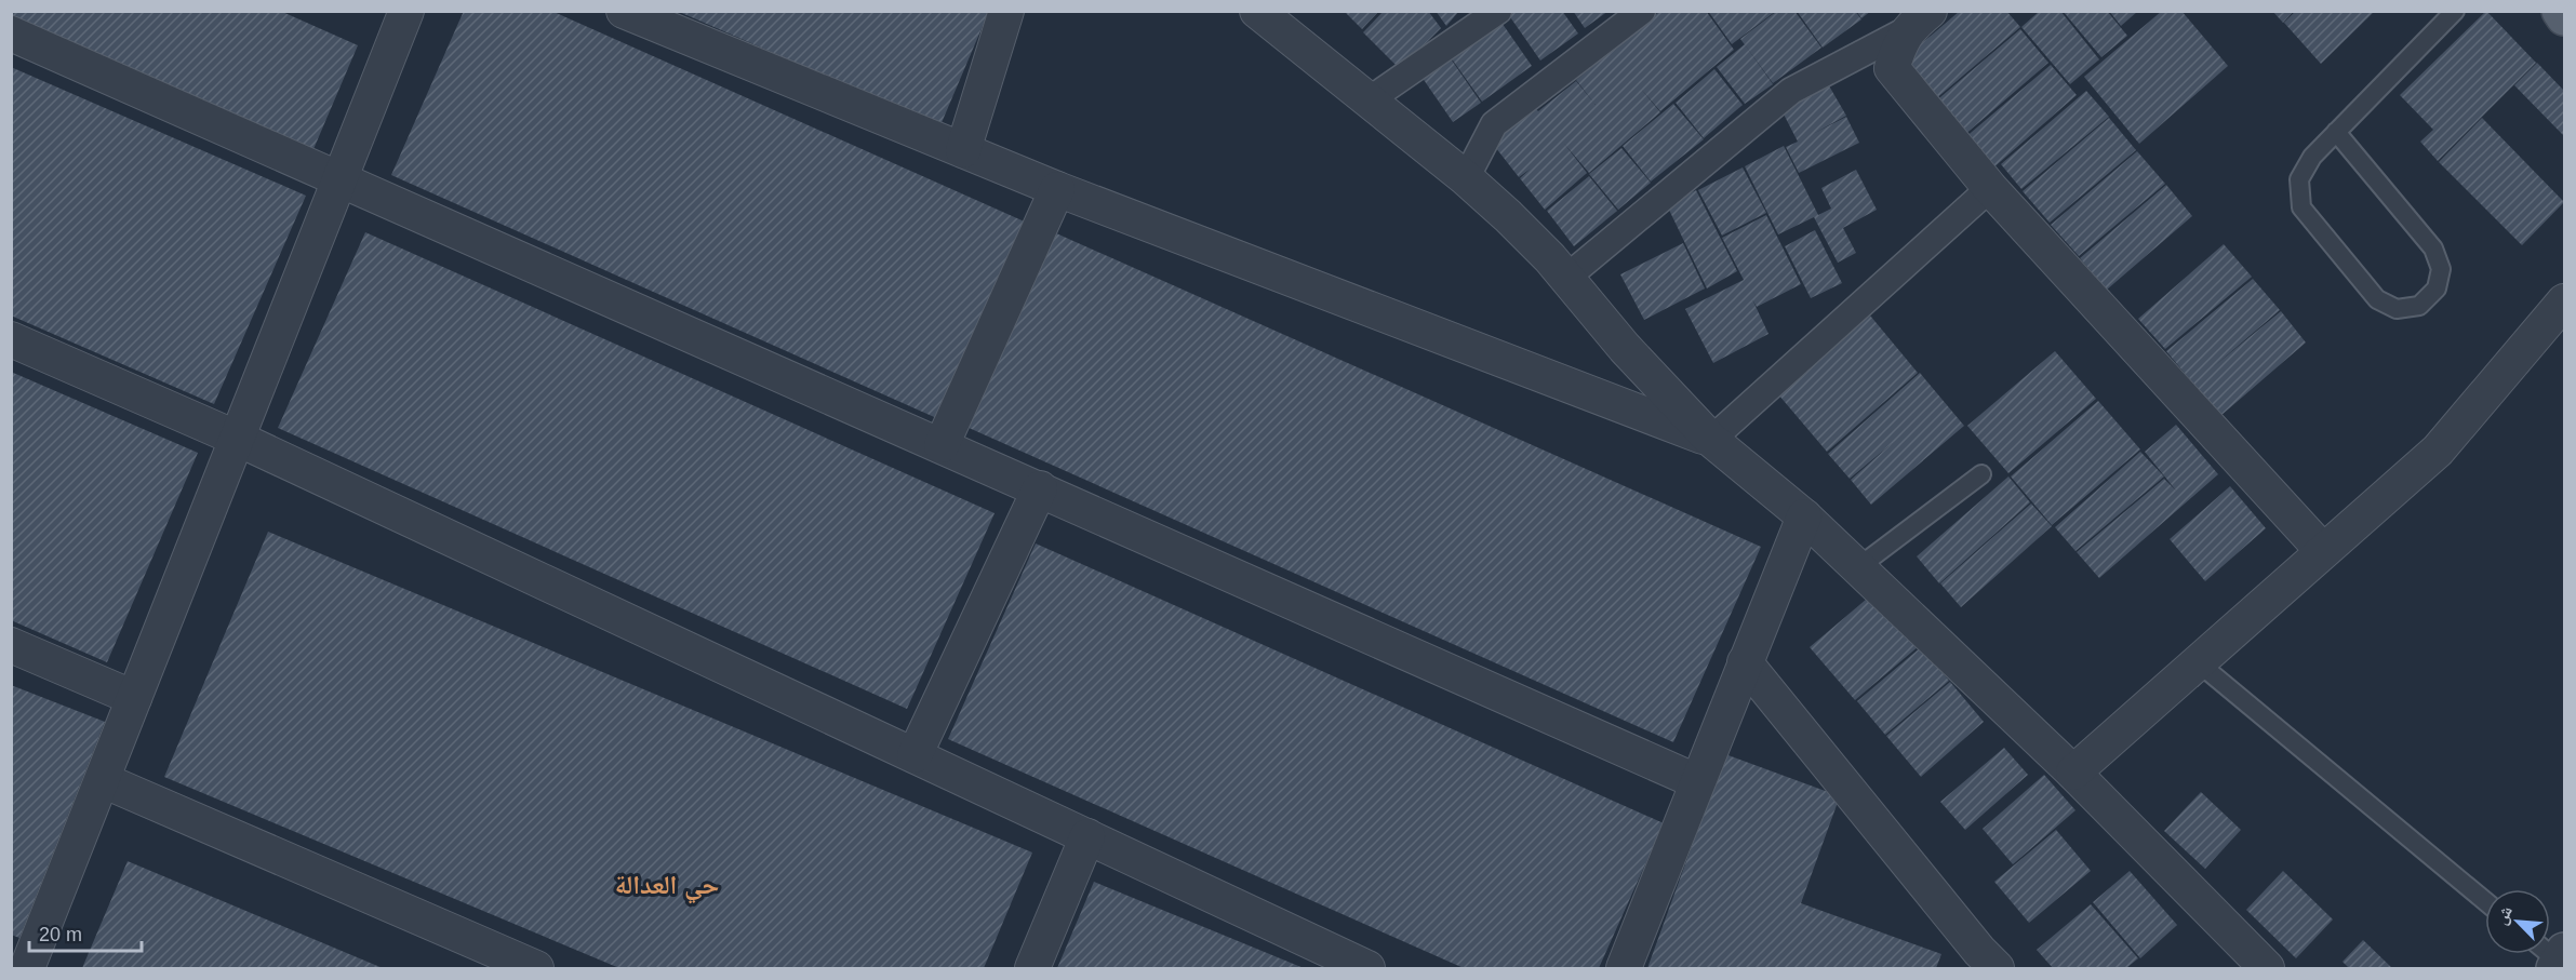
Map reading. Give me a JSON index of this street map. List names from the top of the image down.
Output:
{
  "districts": ["حي العدالة"],
  "scale_bar": "20 m",
  "north": "top left"
}
